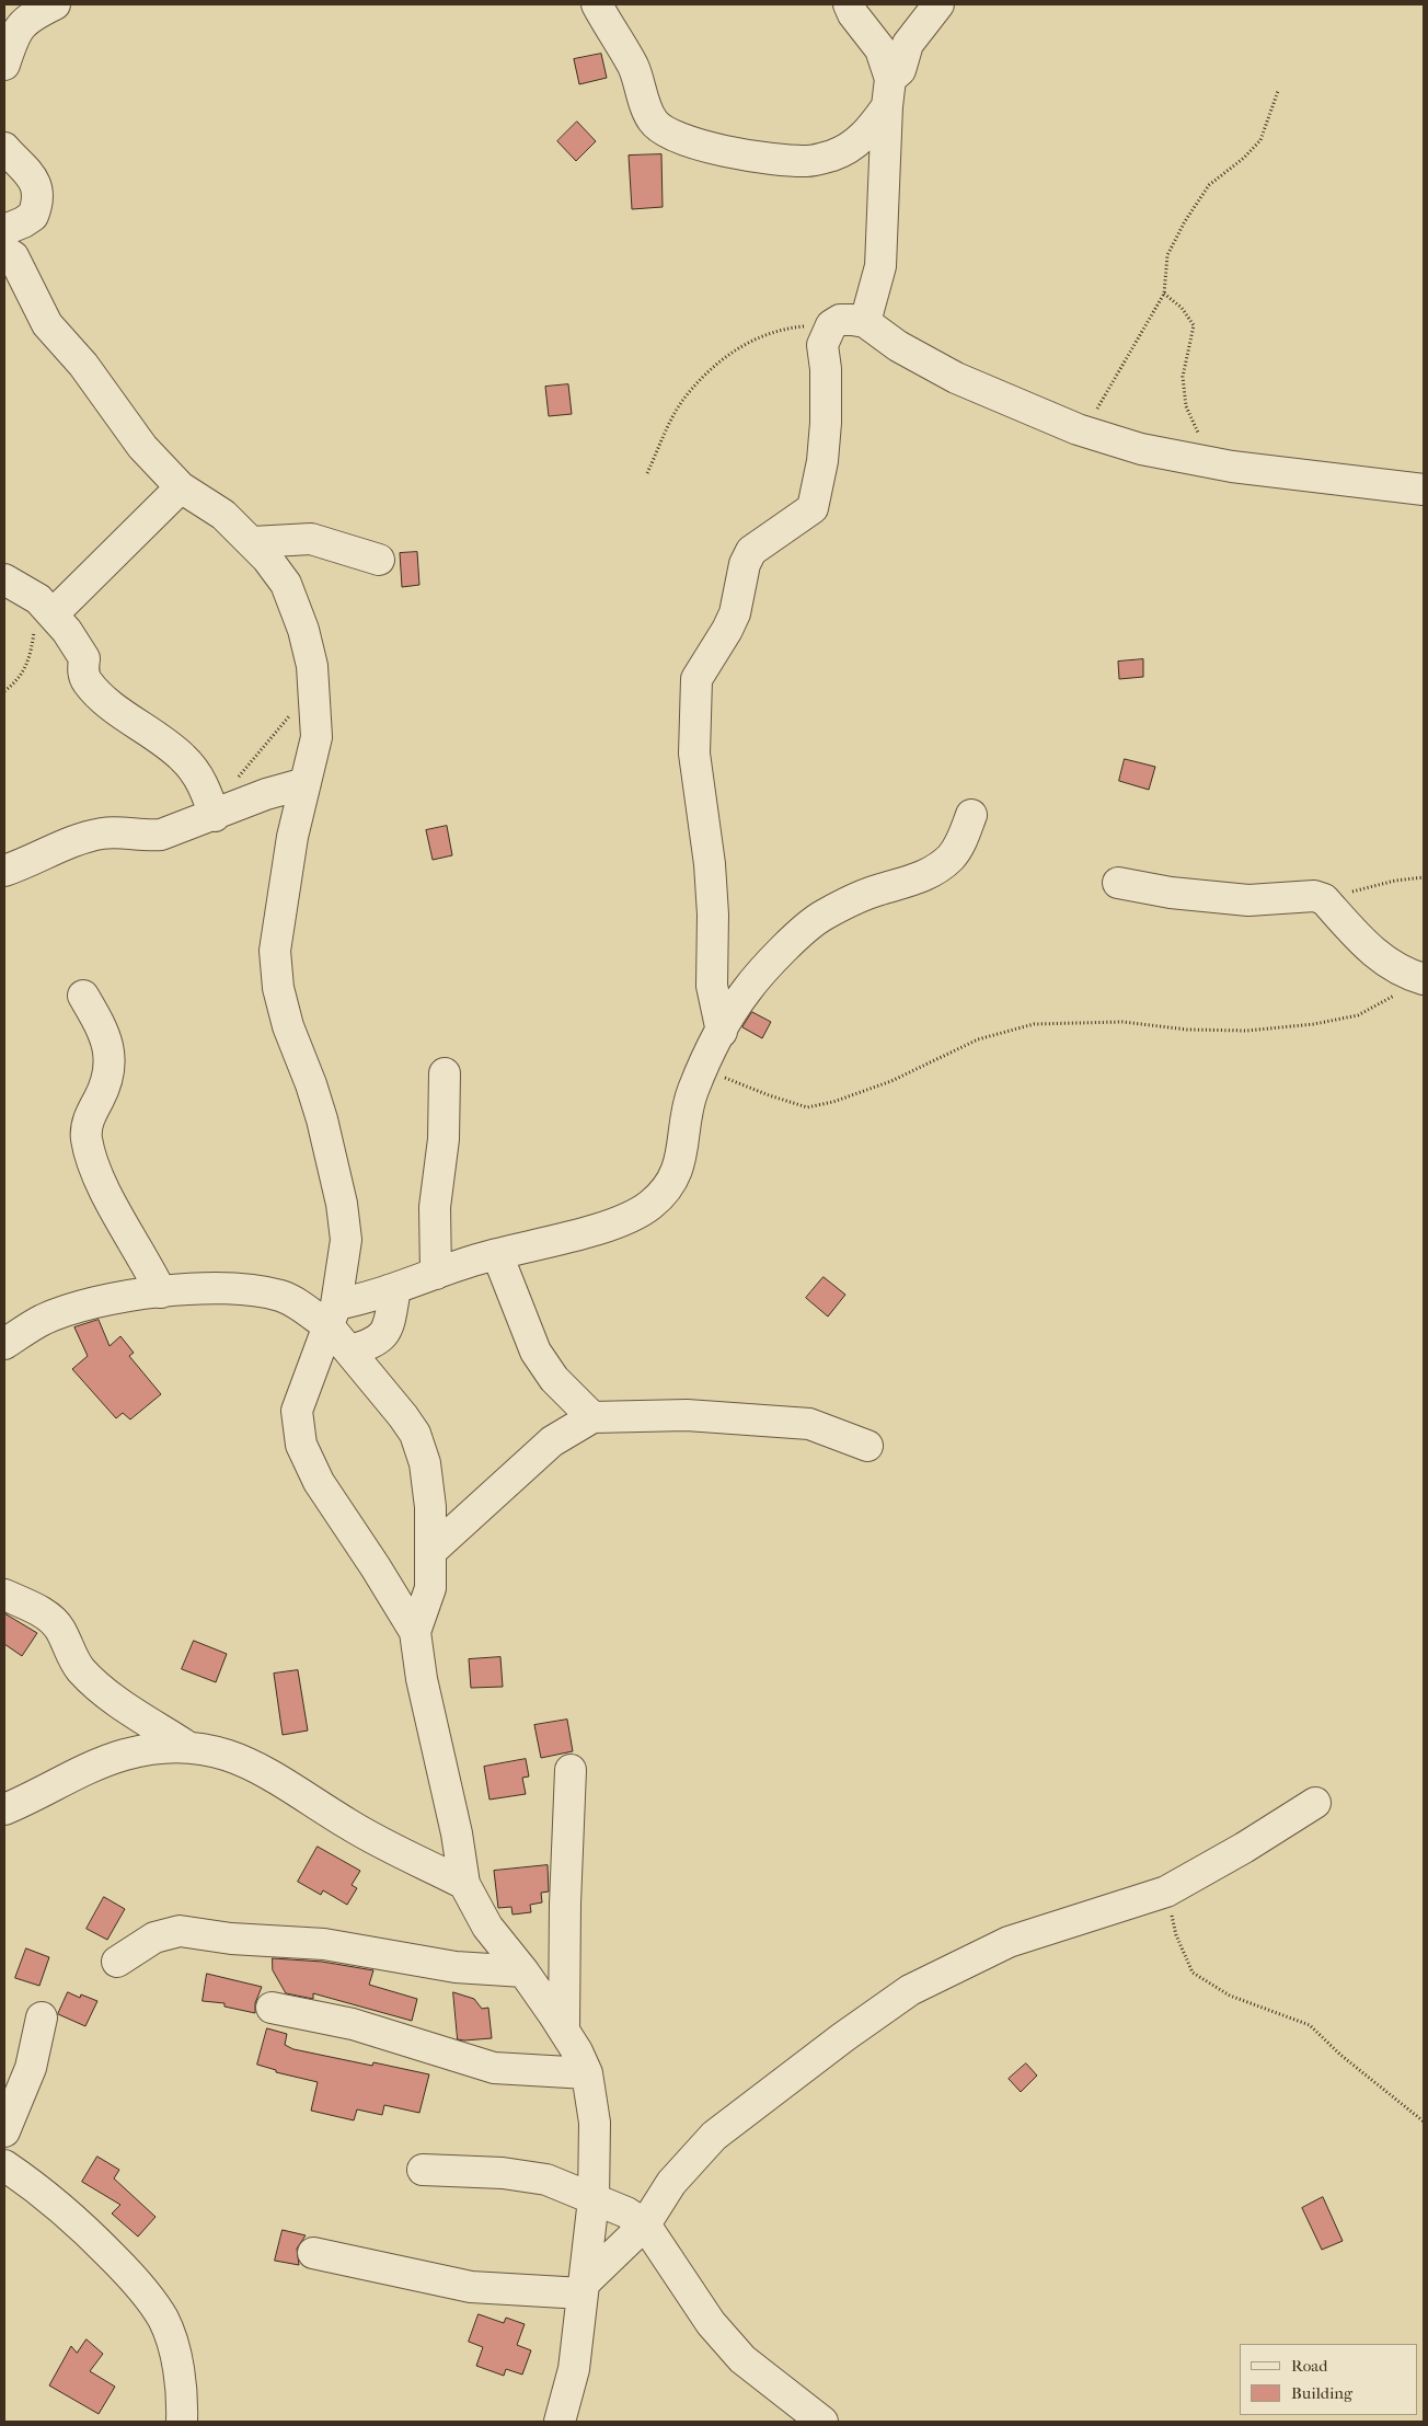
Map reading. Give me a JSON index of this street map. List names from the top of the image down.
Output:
{
  "legend": ["Road", "Building"]
}
